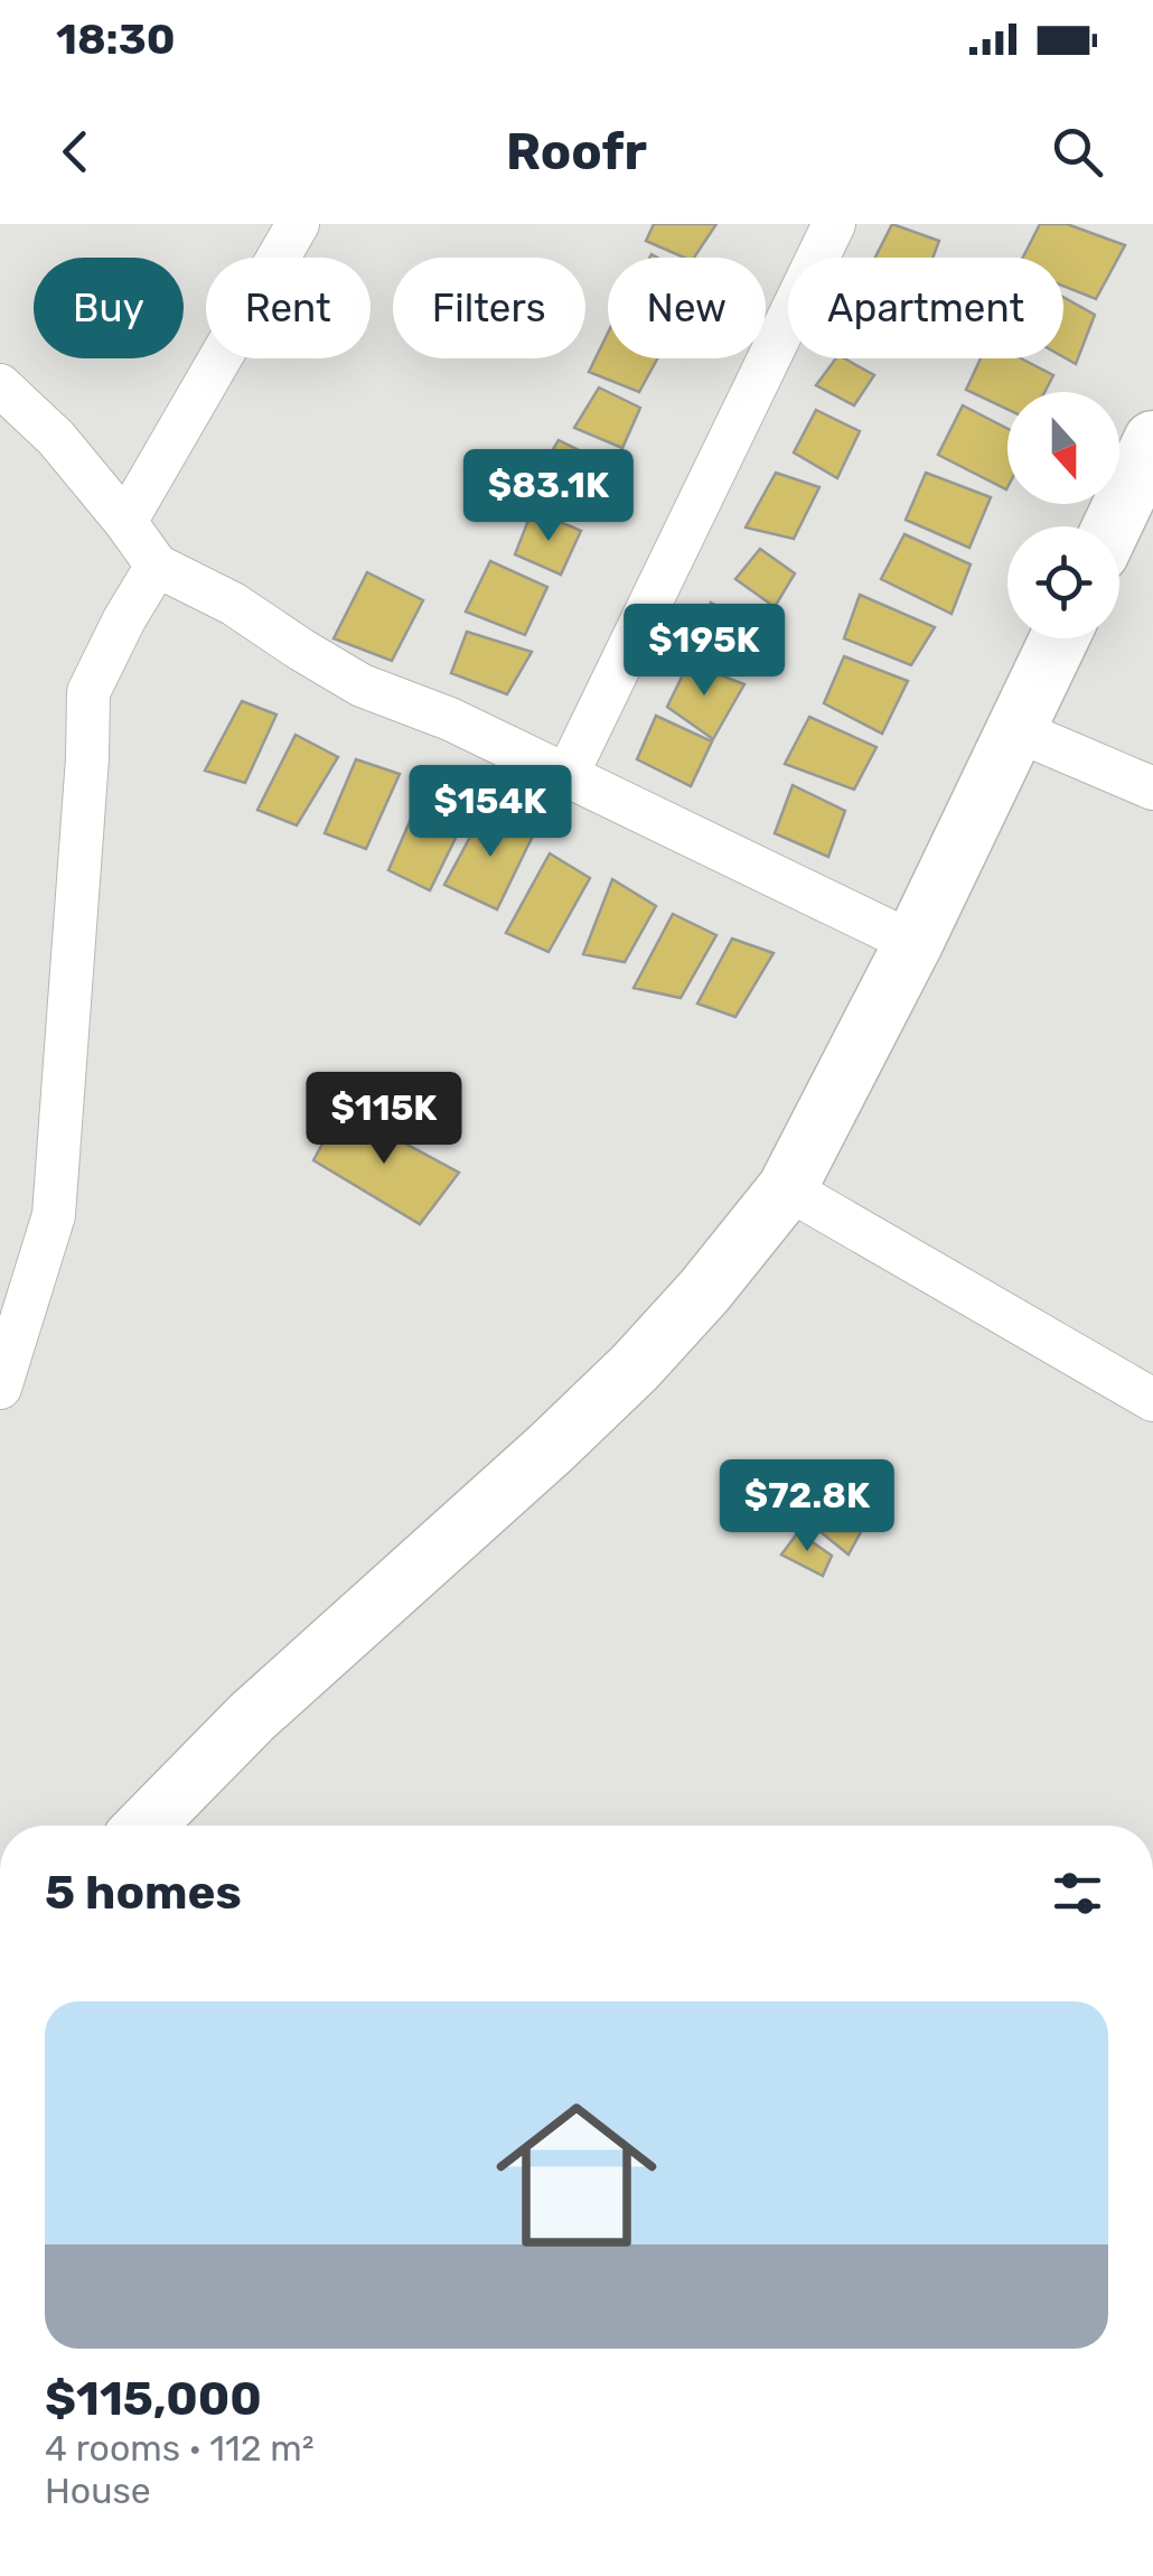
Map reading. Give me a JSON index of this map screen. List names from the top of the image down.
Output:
{
  "north": "bottom",
  "page": {
    "status": "18:30",
    "header": "Roofr",
    "chip": [
      "Buy",
      "Rent",
      "Filters",
      "New",
      "Apartment"
    ],
    "price": [
      "$83.1K",
      "$195K",
      "$154K",
      "$115K",
      "$72.8K"
    ],
    "heading": "5 homes",
    "list": [
      {
        "name": "$115,000",
        "note": "4 rooms · 112 m² · House"
      }
    ]
  }
}
